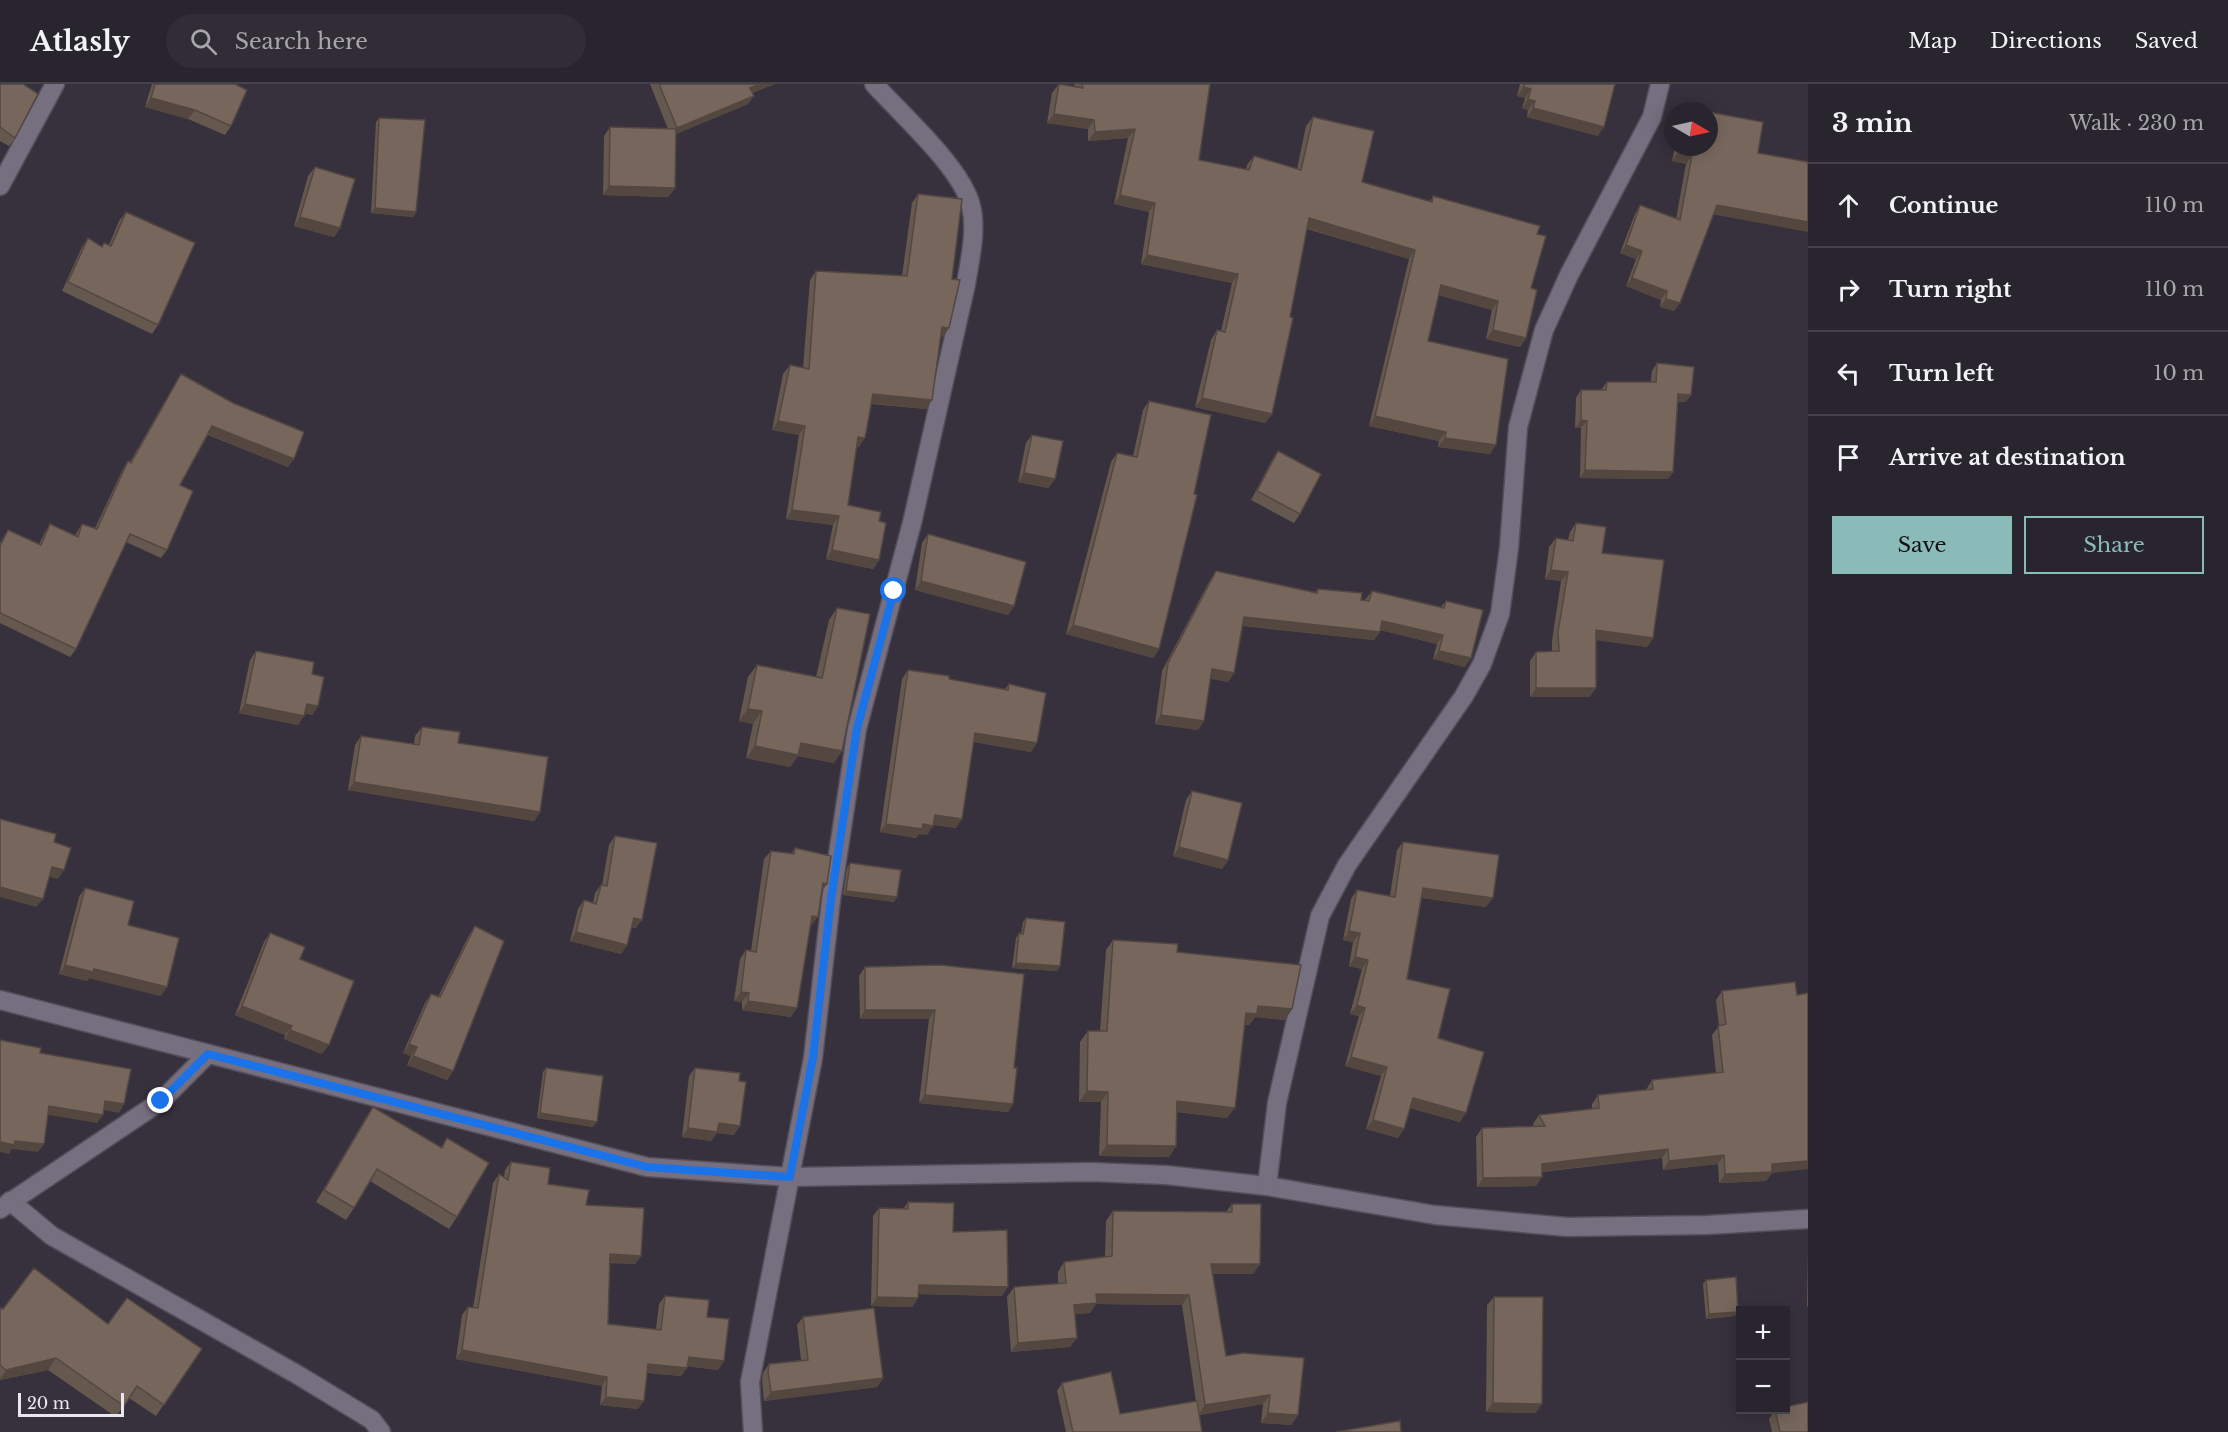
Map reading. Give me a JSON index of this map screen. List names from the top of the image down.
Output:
{
  "scale_bar": "20 m",
  "north": "right",
  "page": {
    "header": "Atlasly",
    "search": "Search here",
    "nav": ["Map", "Directions", "Saved"],
    "heading": ["3 min", "Walk · 230 m"],
    "list": [
      ["Continue", "110 m"],
      ["Turn right", "110 m"],
      ["Turn left", "10 m"],
      "Arrive at destination"
    ],
    "buttons": ["Save", "Share"],
    "map_buttons": ["+", "−"],
    "scale": "20 m"
  }
}
